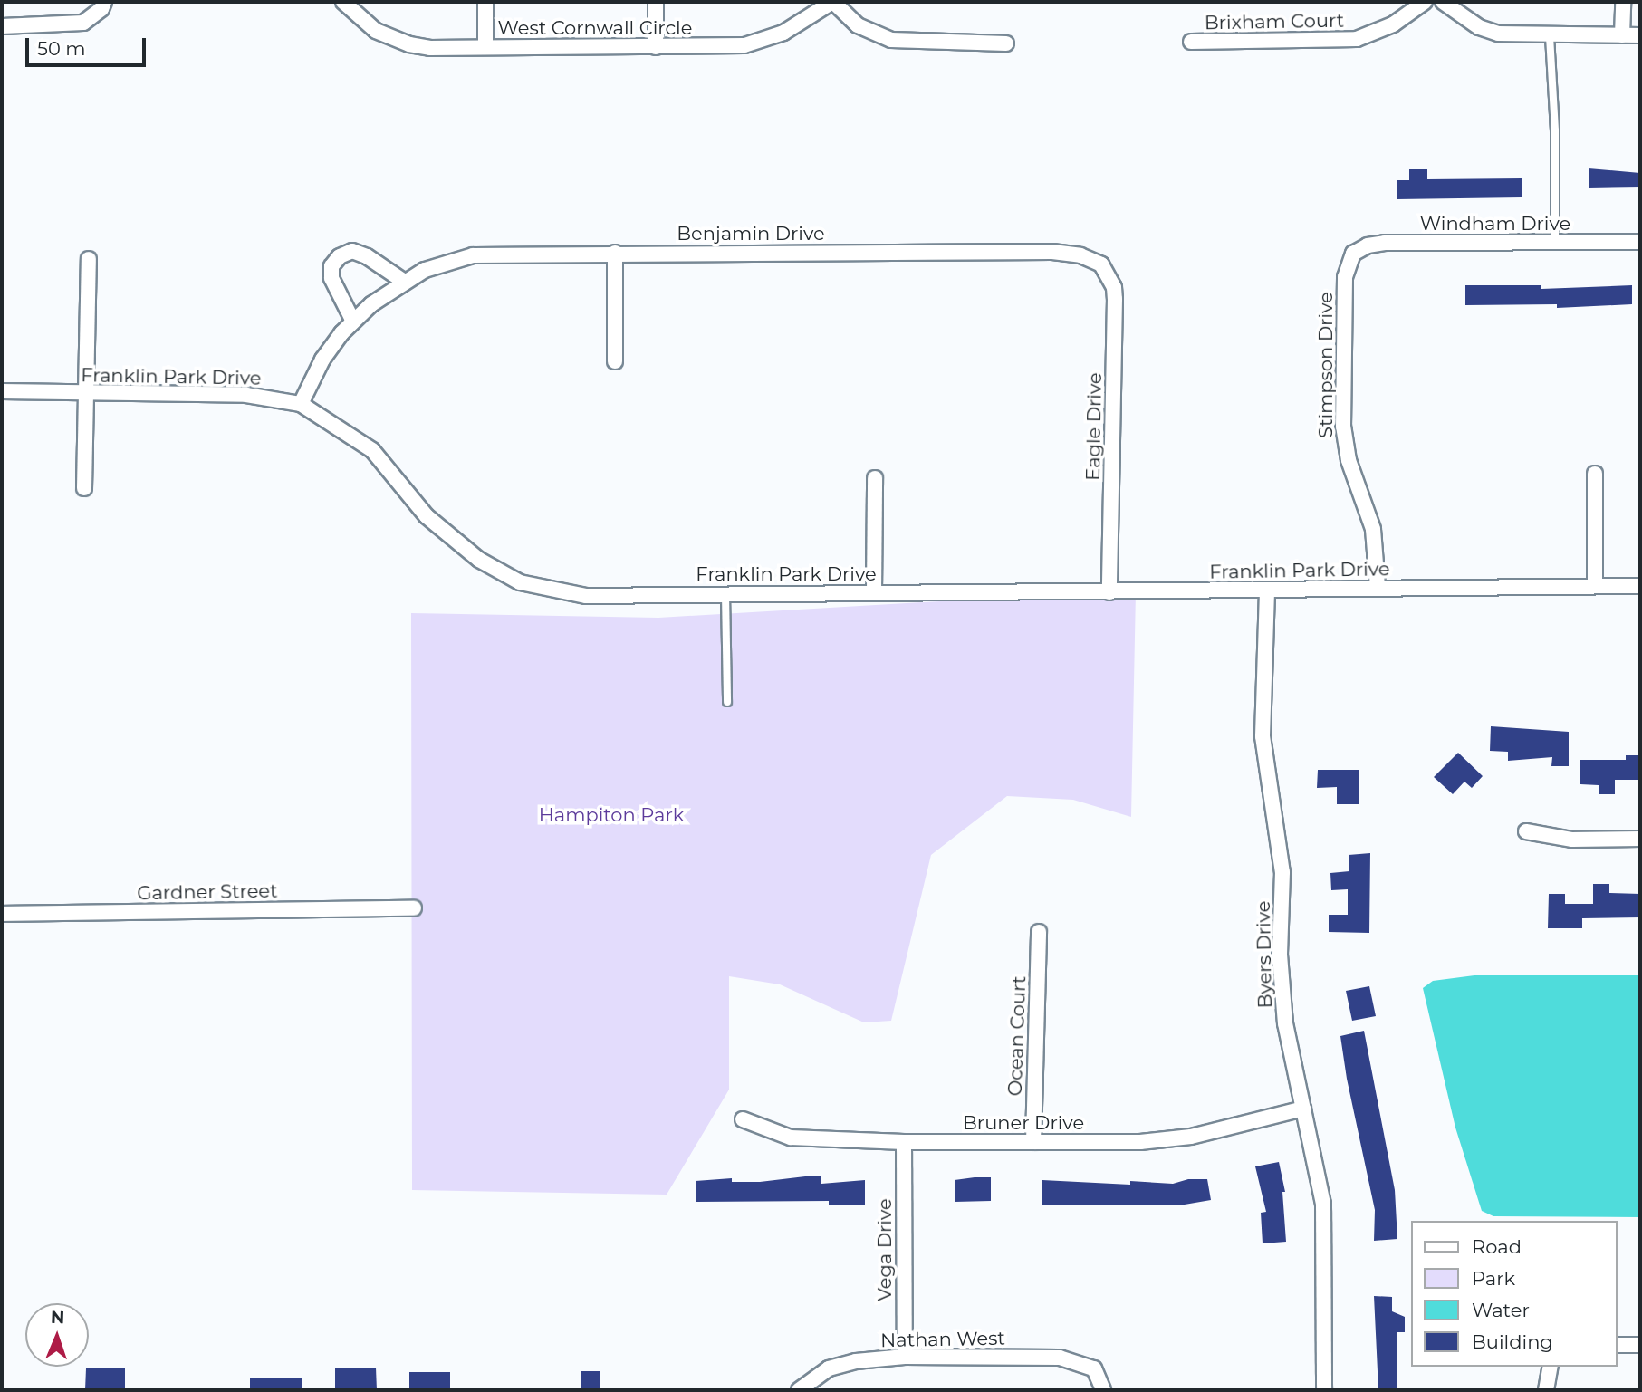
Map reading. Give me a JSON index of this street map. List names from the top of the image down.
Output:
{
  "streets": {
    "street": [
      "Brixham Court",
      "West Cornwall Circle",
      "Windham Drive",
      "Benjamin Drive",
      "Stimpson Drive",
      "Franklin Park Drive",
      "Eagle Drive",
      "Gardner Street",
      "Byers Drive",
      "Ocean Court",
      "Bruner Drive",
      "Vega Drive",
      "Nathan West"
    ]
  },
  "crossings": [
    ["Windham Drive", "Stimpson Drive"],
    ["Benjamin Drive", "Franklin Park Drive"],
    ["Benjamin Drive", "Eagle Drive"],
    ["Stimpson Drive", "Franklin Park Drive"],
    ["Franklin Park Drive", "Eagle Drive"],
    ["Franklin Park Drive", "Byers Drive"],
    ["Byers Drive", "Bruner Drive"],
    ["Ocean Court", "Bruner Drive"],
    ["Bruner Drive", "Vega Drive"],
    ["Vega Drive", "Nathan West"]
  ],
  "parks": ["Hampiton Park"],
  "legend": [
    "Road",
    "Park",
    "Water",
    "Building"
  ],
  "scale_bar": "50 m",
  "north": "top"
}
